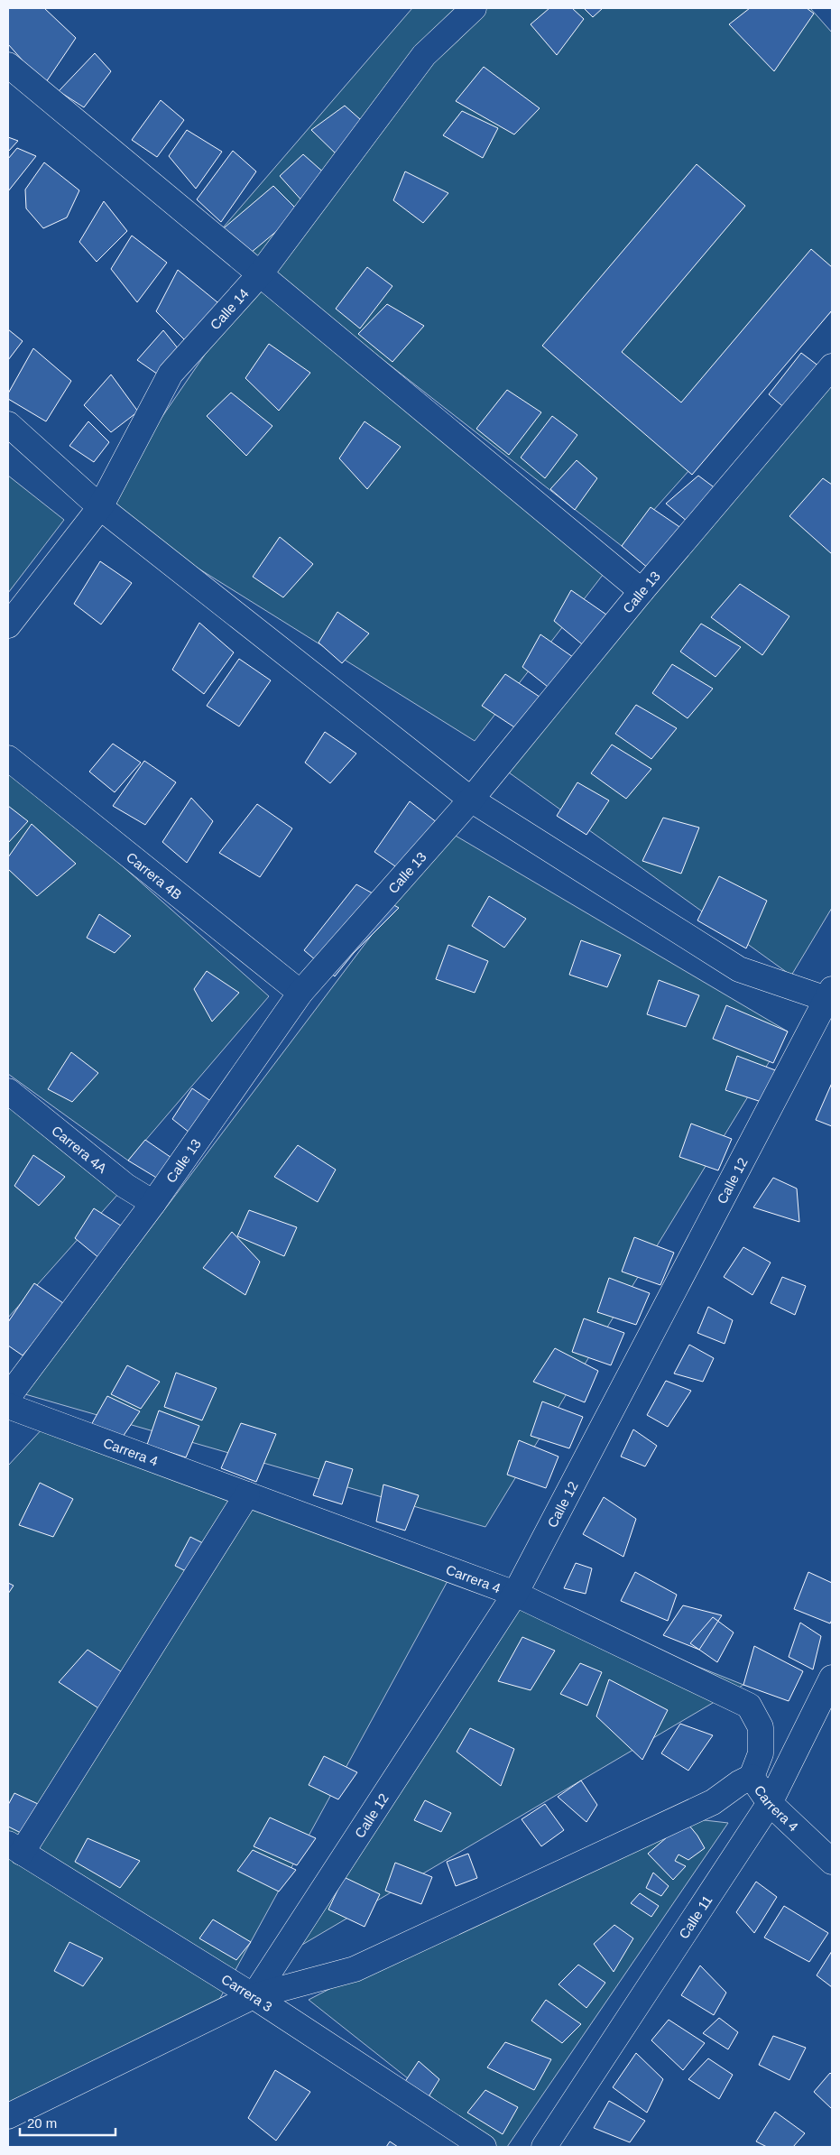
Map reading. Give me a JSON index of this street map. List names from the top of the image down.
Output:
{
  "streets": {
    "street": [
      "Calle 14",
      "Calle 13",
      "Carrera 4B",
      "Carrera 4A",
      "Calle 12",
      "Carrera 4",
      "Calle 11",
      "Carrera 3"
    ]
  },
  "crossings": [
    ["Calle 13", "Carrera 4B"],
    ["Calle 13", "Carrera 4A"],
    ["Calle 12", "Carrera 4"],
    ["Calle 12", "Carrera 3"],
    ["Carrera 4", "Calle 11"]
  ],
  "scale_bar": "20 m"
}
